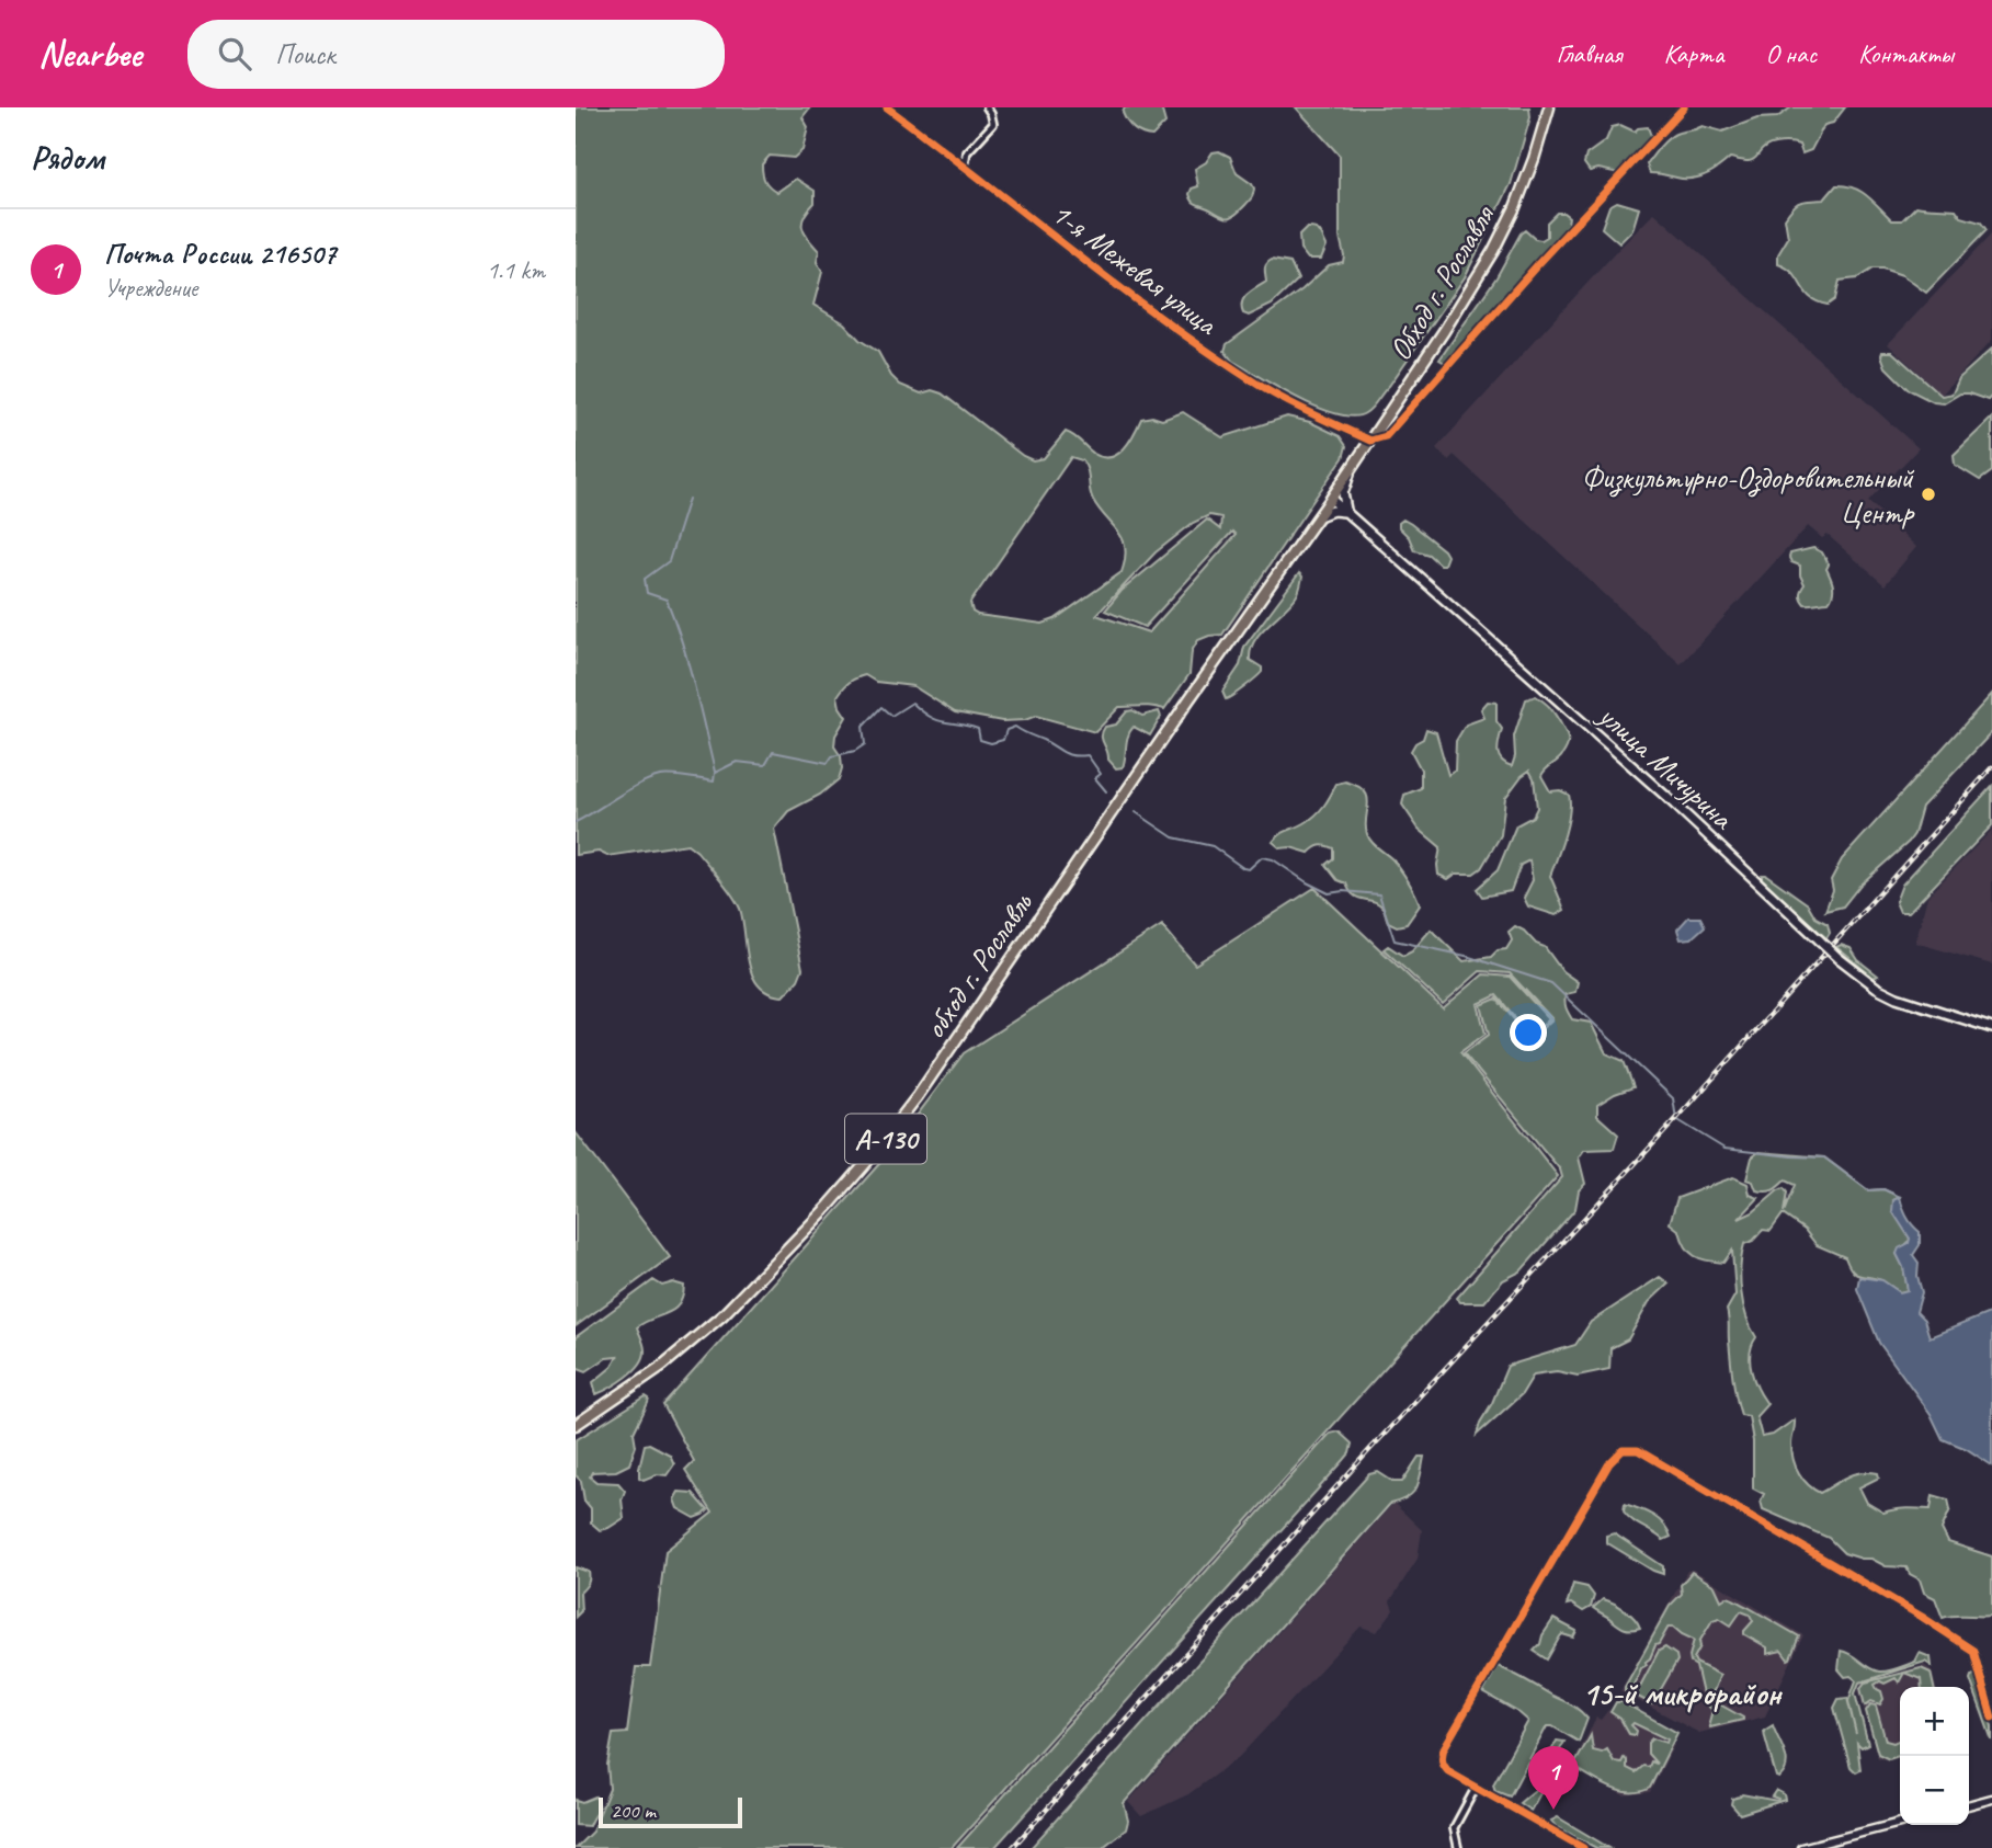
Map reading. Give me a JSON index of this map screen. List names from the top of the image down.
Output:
{
  "streets": {
    "highway": ["Обход г. Рославля", "обход г. Рославль", "А-130"],
    "main road": ["улица Мичурина"],
    "street": ["1-я Межевая улица"]
  },
  "crossings": [
    ["1-я Межевая улица", "Обход г. Рославля"],
    ["Обход г. Рославля", "обход г. Рославль"],
    ["улица Мичурина", "обход г. Рославль"]
  ],
  "districts": ["15-й микрорайон"],
  "places": ["Физкультурно-Оздоровительный Центр"],
  "scale_bar": "200 m",
  "page": {
    "header": "Nearbee",
    "search": "Поиск",
    "nav": [
      "Главная",
      "Карта",
      "О нас",
      "Контакты"
    ],
    "heading": "Рядом",
    "list": [
      {
        "mark": "1",
        "name": "Почта России 216507",
        "note": "Учреждение",
        "value": "1.1 km"
      }
    ],
    "map_buttons": ["+", "−"],
    "pins": "1",
    "scale": "200 m"
  }
}
